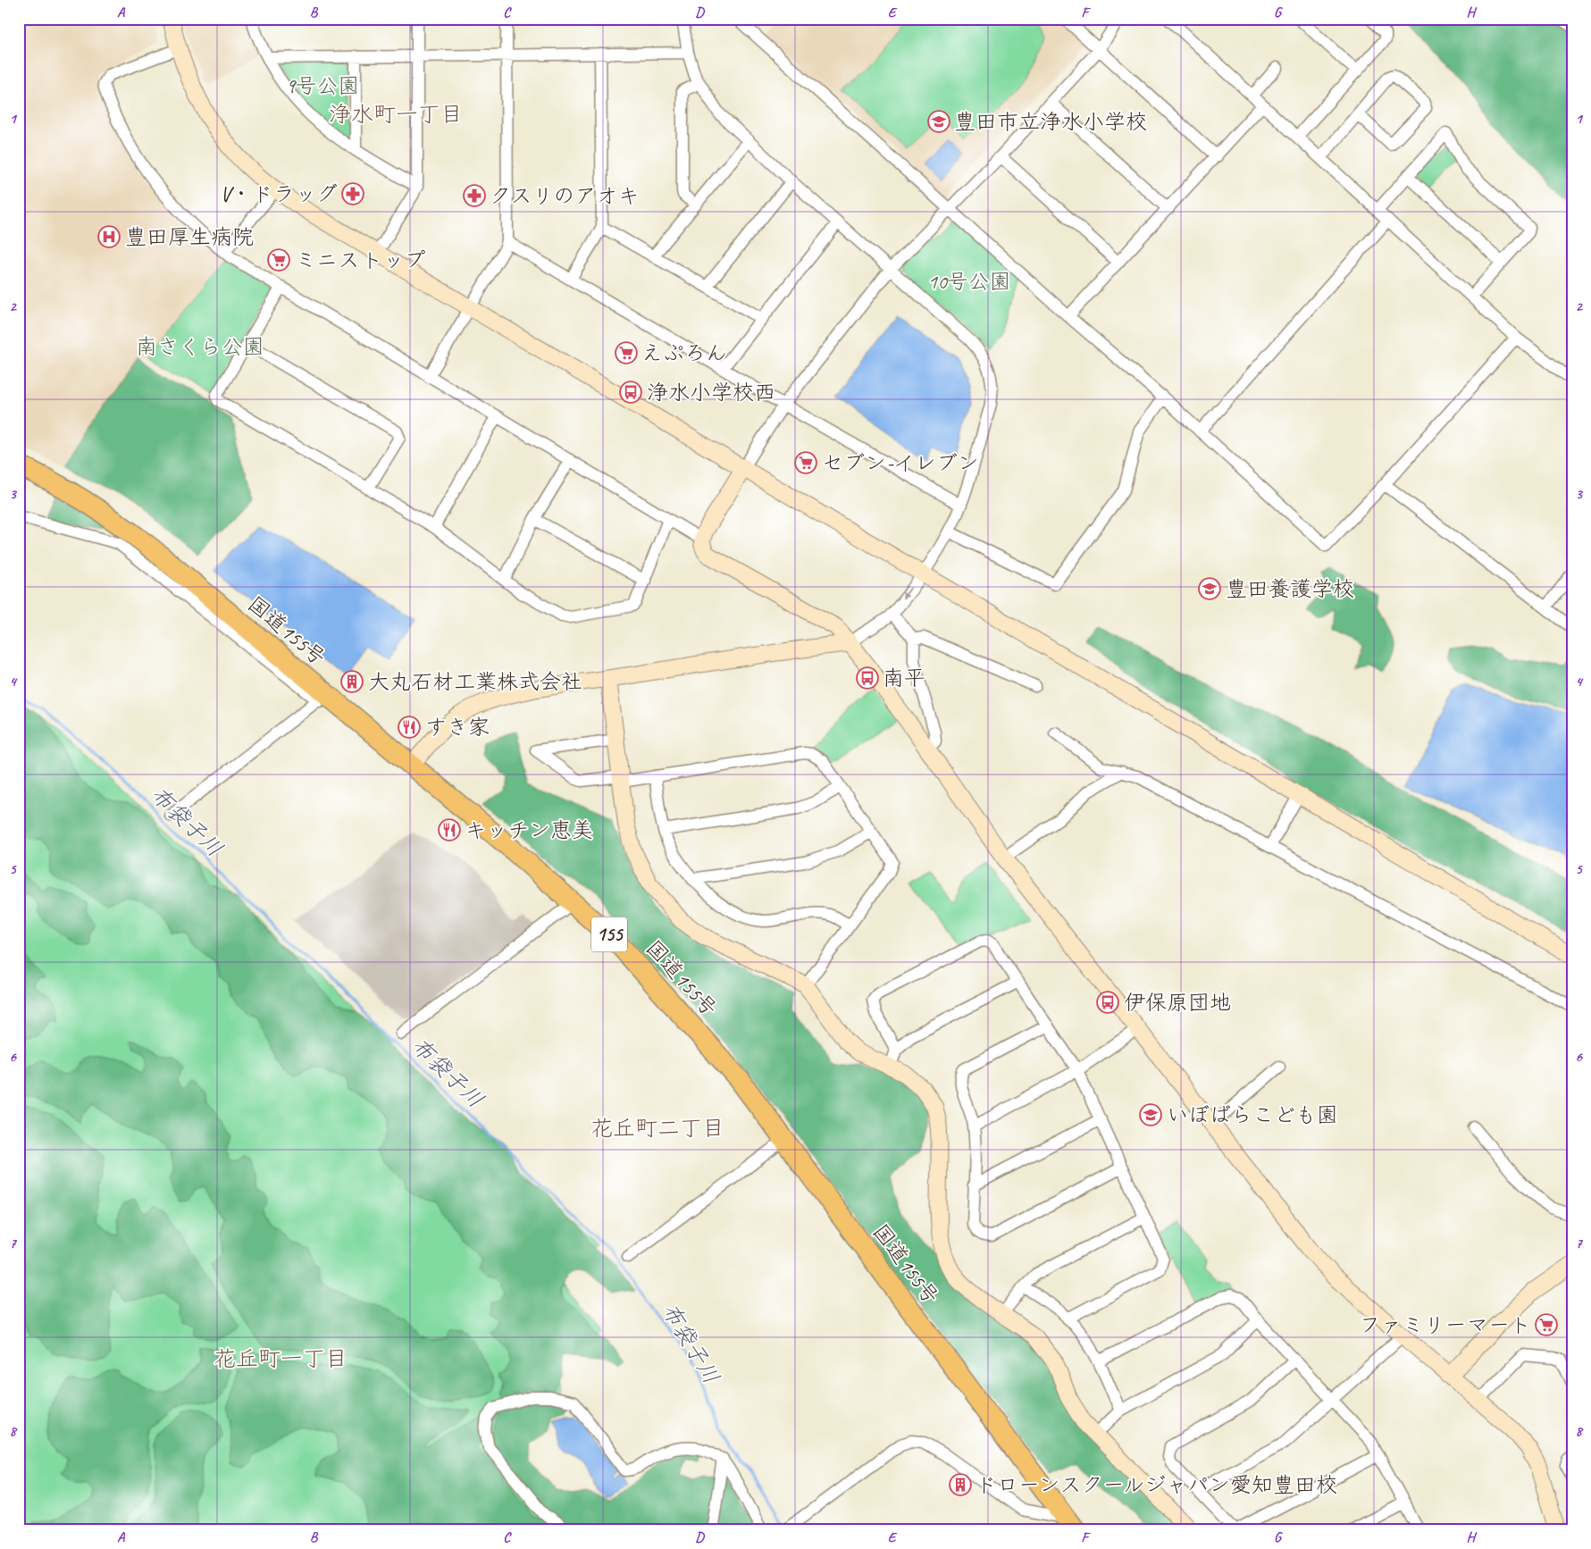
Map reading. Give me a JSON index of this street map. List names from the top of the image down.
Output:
{
  "streets": {
    "highway": ["国道155号", "155"]
  },
  "districts": ["浄水町一丁目", "花丘町二丁目", "花丘町一丁目"],
  "water": ["布袋子川"],
  "parks": ["9号公園", "10号公園", "南さくら公園"],
  "places": {
    "school or university": ["豊田市立浄水小学校", "豊田養護学校", "いぼばらこども園"],
    "pharmacy": ["V・ドラッグ", "クスリのアオキ"],
    "hospital": ["豊田厚生病院"],
    "supermarket": [
      "ミニストップ",
      "えぷろん",
      "セブン-イレブン",
      "ファミリーマート"
    ],
    "bus stop": ["浄水小学校西", "南平", "伊保原団地"],
    "building": ["大丸石材工業株式会社", "ドローンスクールジャパン愛知豊田校"],
    "restaurant": ["すき家", "キッチン恵美"]
  },
  "grid": {
    "columns": [
      "A",
      "B",
      "C",
      "D",
      "E",
      "F",
      "G",
      "H"
    ],
    "rows": [
      "1",
      "2",
      "3",
      "4",
      "5",
      "6",
      "7",
      "8"
    ]
  }
}
